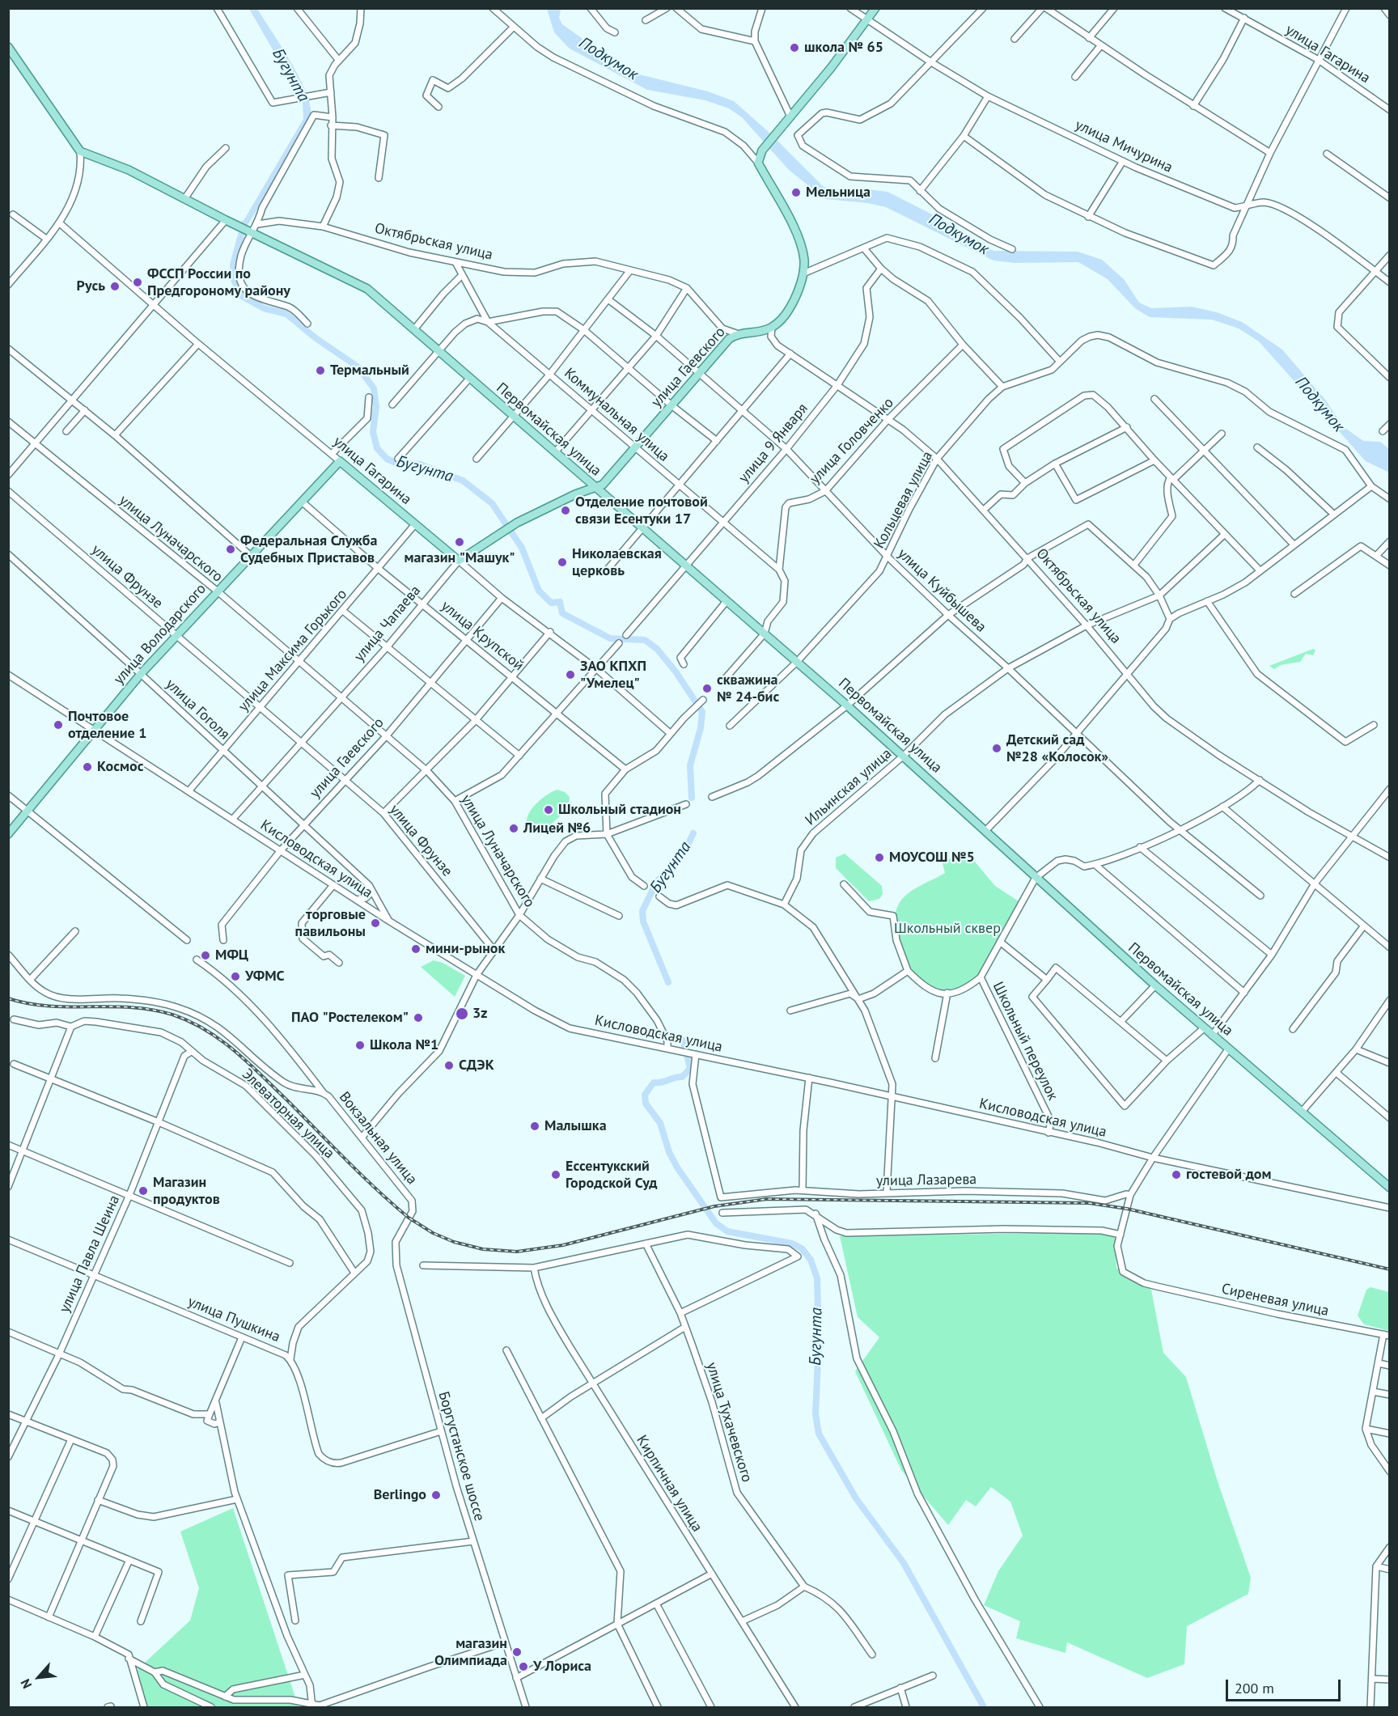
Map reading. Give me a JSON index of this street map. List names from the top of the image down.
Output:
{
  "streets": {
    "main road": [
      "улица Гагарина",
      "улица Гаевского",
      "Первомайская улица",
      "улица Чапаева",
      "улица Володарского"
    ],
    "street": [
      "улица Мичурина",
      "Октябрьская улица",
      "Коммунальная улица",
      "улица Головченко",
      "улица 9 Января",
      "Кольцевая улица",
      "улица Луначарского",
      "улица Фрунзе",
      "улица Куйбышева",
      "улица Крупской",
      "улица Максима Горького",
      "улица Гоголя",
      "Ильинская улица",
      "Кисловодская улица",
      "Школьный переулок",
      "Элеваторная улица",
      "Вокзальная улица",
      "улица Лазарева",
      "улица Павла Шеина",
      "Сиреневая улица",
      "улица Пушкина",
      "улица Тухачевского",
      "Боргустанское шоссе",
      "Кирпичная улица"
    ]
  },
  "crossings": [
    ["улица Гагарина", "улица Гаевского"],
    ["улица Гагарина", "улица Чапаева"],
    ["улица Гагарина", "улица Володарского"],
    ["улица Гагарина", "улица Максима Горького"],
    ["Октябрьская улица", "улица Гаевского"],
    ["Октябрьская улица", "Коммунальная улица"],
    ["Октябрьская улица", "улица Головченко"],
    ["Октябрьская улица", "улица 9 Января"],
    ["Октябрьская улица", "Кольцевая улица"],
    ["Октябрьская улица", "Ильинская улица"],
    ["улица Гаевского", "Коммунальная улица"],
    ["улица Гаевского", "Первомайская улица"],
    ["улица Гаевского", "улица Луначарского"],
    ["улица Гаевского", "улица Фрунзе"],
    ["улица Гаевского", "улица Куйбышева"],
    ["улица Гаевского", "улица Чапаева"],
    ["улица Гаевского", "улица Крупской"],
    ["улица Гаевского", "улица Гоголя"],
    ["улица Гаевского", "Кисловодская улица"],
    ["Коммунальная улица", "улица Головченко"],
    ["Коммунальная улица", "улица 9 Января"],
    ["Первомайская улица", "улица Головченко"],
    ["Первомайская улица", "улица 9 Января"],
    ["Первомайская улица", "Кольцевая улица"],
    ["Первомайская улица", "улица Чапаева"],
    ["Первомайская улица", "Ильинская улица"],
    ["Первомайская улица", "Школьный переулок"],
    ["улица Головченко", "улица Куйбышева"],
    ["улица 9 Января", "улица Куйбышева"],
    ["Кольцевая улица", "улица Куйбышева"],
    ["улица Луначарского", "улица Чапаева"],
    ["улица Луначарского", "улица Володарского"],
    ["улица Луначарского", "улица Максима Горького"],
    ["улица Луначарского", "Кисловодская улица"],
    ["улица Фрунзе", "улица Чапаева"],
    ["улица Фрунзе", "улица Володарского"],
    ["улица Фрунзе", "улица Максима Горького"],
    ["улица Куйбышева", "Ильинская улица"],
    ["улица Чапаева", "улица Крупской"],
    ["улица Чапаева", "улица Гоголя"],
    ["улица Чапаева", "Кисловодская улица"],
    ["улица Володарского", "улица Крупской"],
    ["улица Володарского", "улица Гоголя"],
    ["улица Володарского", "Кисловодская улица"],
    ["улица Крупской", "улица Максима Горького"],
    ["улица Максима Горького", "улица Гоголя"],
    ["улица Максима Горького", "Кисловодская улица"],
    ["улица Гоголя", "Кисловодская улица"],
    ["Кисловодская улица", "Школьный переулок"],
    ["Кисловодская улица", "улица Лазарева"],
    ["Элеваторная улица", "улица Павла Шеина"],
    ["Элеваторная улица", "улица Пушкина"],
    ["Вокзальная улица", "Боргустанское шоссе"],
    ["улица Павла Шеина", "улица Пушкина"],
    ["улица Пушкина", "Боргустанское шоссе"]
  ],
  "water": ["Подкумок", "Бугунта"],
  "parks": ["Школьный сквер"],
  "places": [
    "школа № 65",
    "Мельница",
    "ФССП России по Предгороному району",
    "Русь",
    "Термальный",
    "Отделение почтовой связи Есентуки 17",
    "магазин \"Машук\"",
    "Федеральная Служба Судебных Приставов",
    "Николаевская церковь",
    "ЗАО КПХП \"Умелец\"",
    "скважина № 24-бис",
    "Почтовое отделение 1",
    "Детский сад №28 «Колосок»",
    "Космос",
    "Школьный стадион",
    "Лицей №6",
    "МОУСОШ №5",
    "торговые павильоны",
    "мини-рынок",
    "МФЦ",
    "УФМС",
    "3z",
    "ПАО \"Ростелеком\"",
    "Школа №1",
    "СДЭК",
    "Малышка",
    "Ессентукский Городской Суд",
    "гостевой дом",
    "Магазин продуктов",
    "Berlingo",
    "магазин Олимпиада",
    "У Лориса"
  ],
  "scale_bar": "200 m",
  "north": "bottom left"
}
